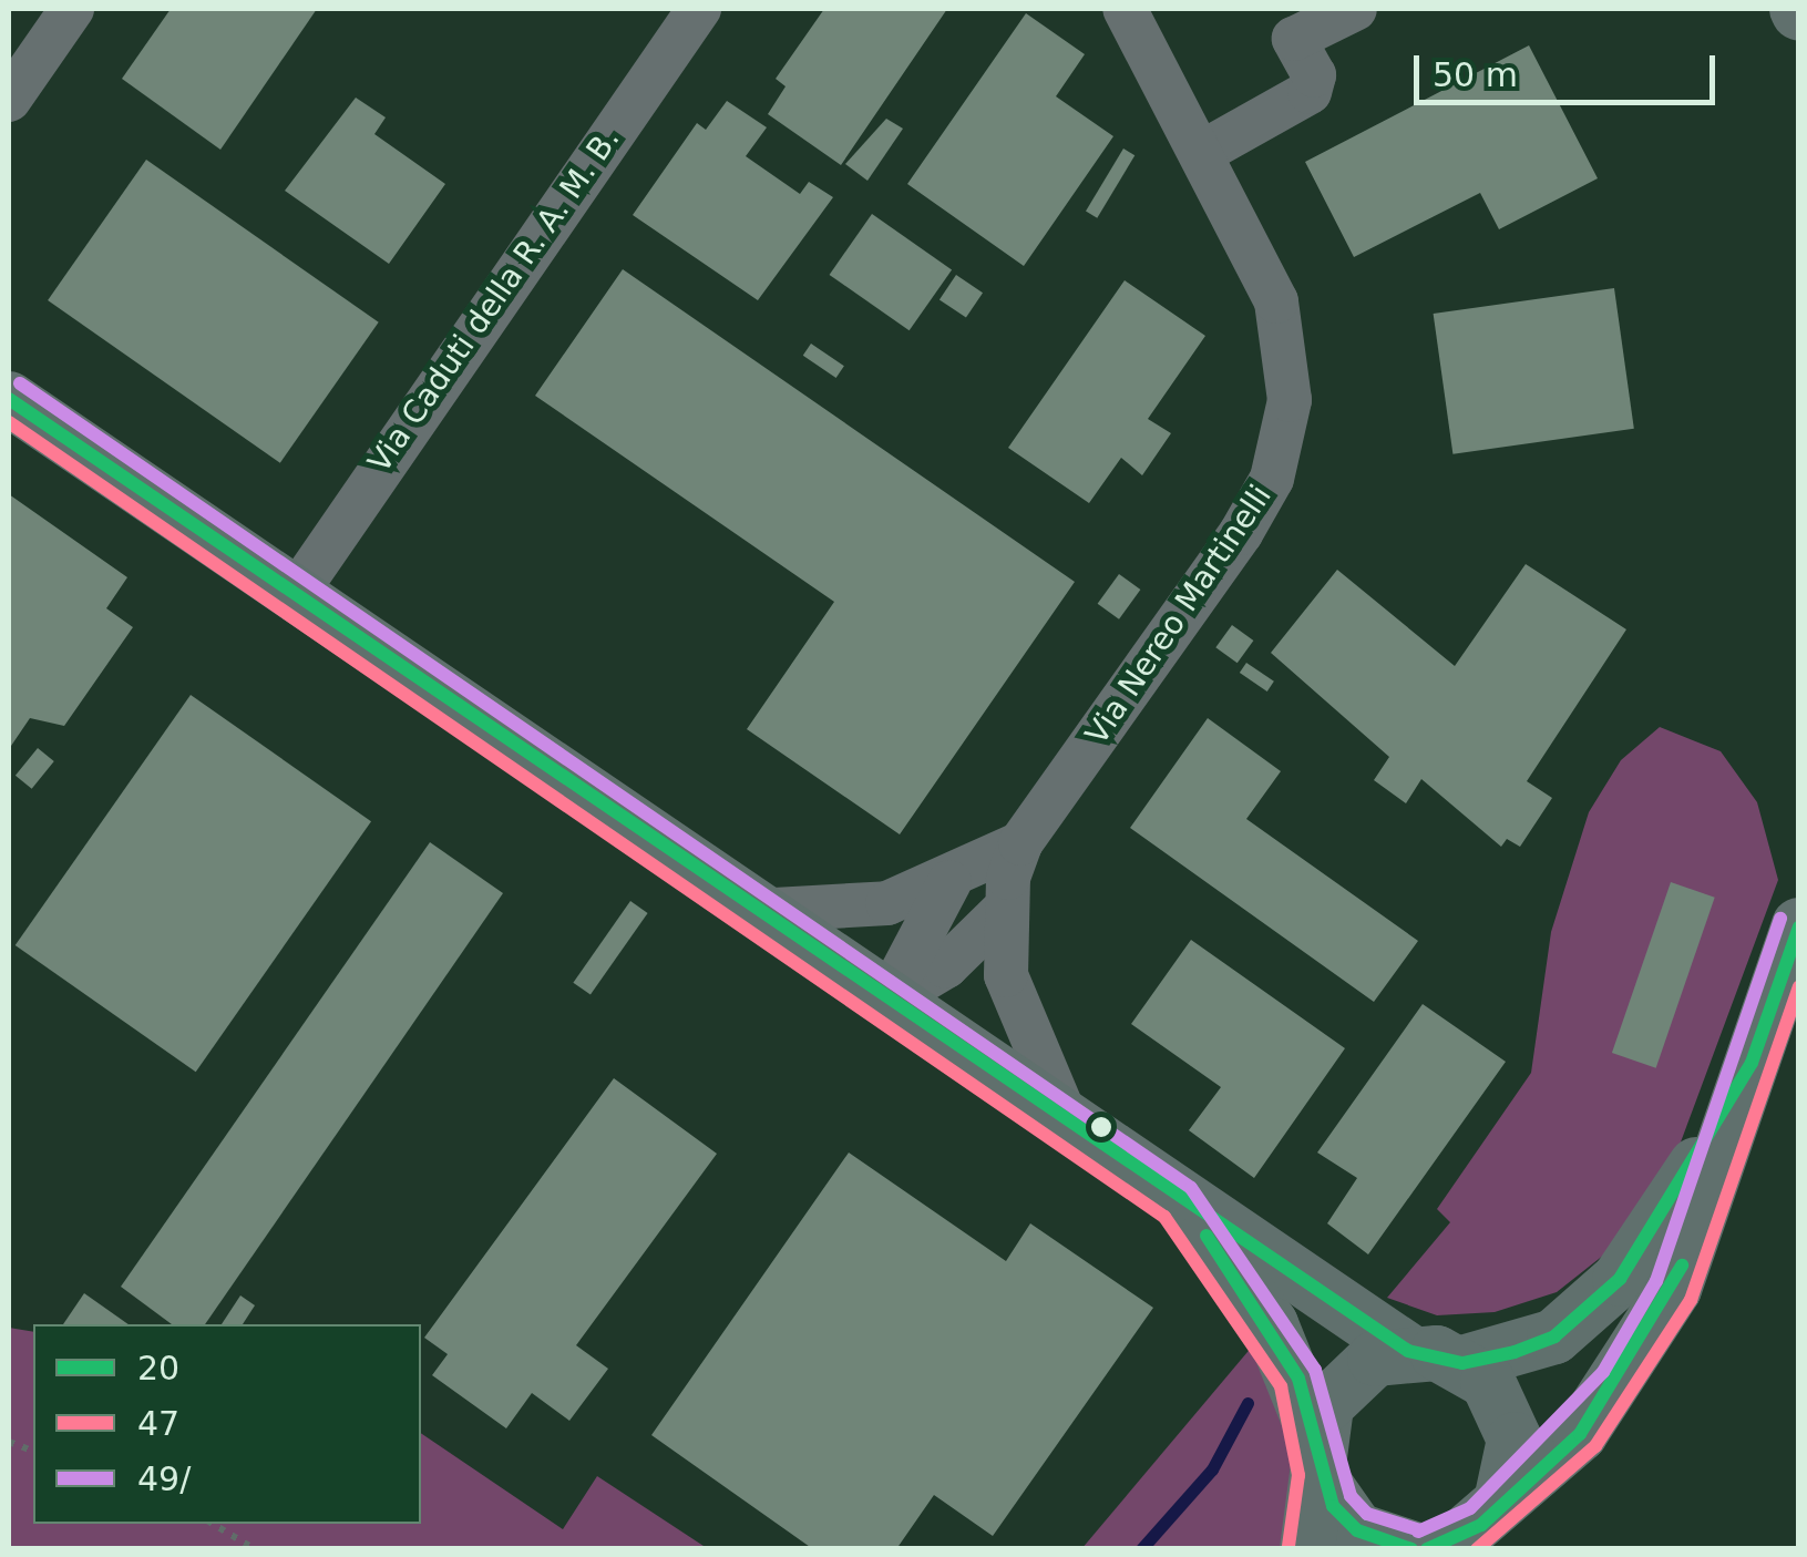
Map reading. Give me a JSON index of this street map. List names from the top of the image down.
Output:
{
  "streets": {
    "street": ["Via Caduti della R. A. M. B.", "Via Nereo Martinelli"]
  },
  "lines": ["transit line 49/", "transit line 20", "transit line 47"],
  "legend": ["20", "47", "49/"],
  "scale_bar": "50 m"
}
